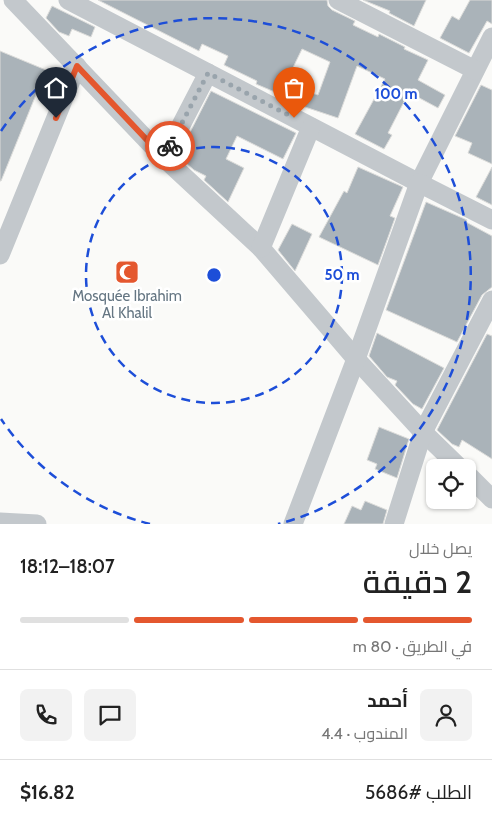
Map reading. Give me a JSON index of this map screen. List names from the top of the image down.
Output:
{
  "places": {
    "mosque": ["Mosquée Ibrahim Al Khalil"]
  },
  "page": {
    "heading": ["2 دقيقة", "يصل خلال", "18:07–18:12"],
    "panel": [
      "أحمد",
      "المندوب · 4.4",
      "الطلب #5686",
      "$16.82"
    ],
    "bar": "في الطريق · 80 m"
  },
  "rings": ["100 m", "50 m"]
}
